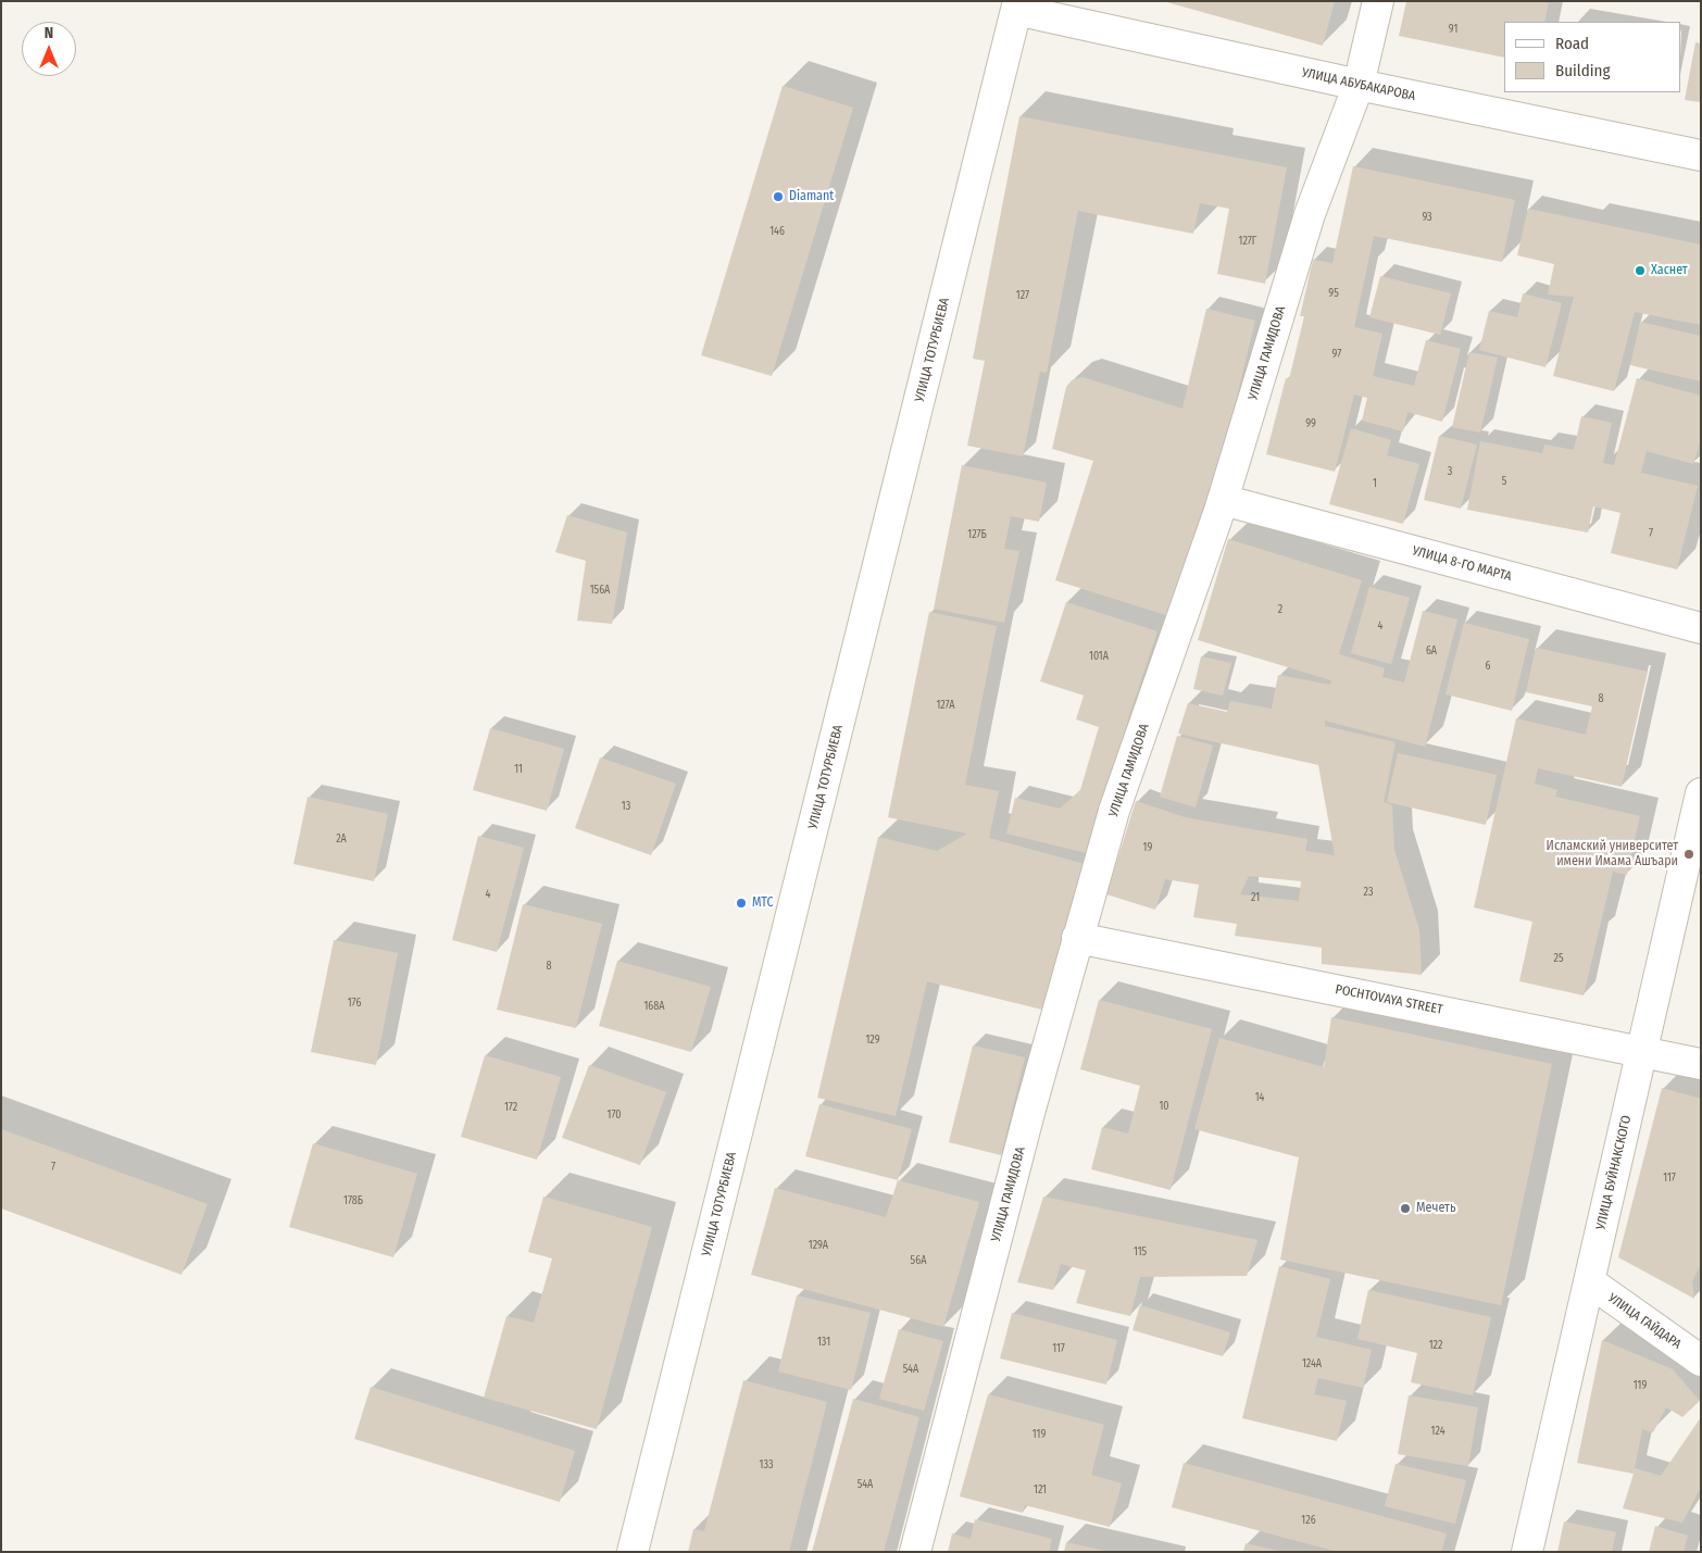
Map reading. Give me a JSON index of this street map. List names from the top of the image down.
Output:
{
  "streets": {
    "street": [
      "УЛИЦА АБУБАКАРОВА",
      "УЛИЦА ТОТУРБИЕВА",
      "УЛИЦА ГАМИДОВА",
      "УЛИЦА 8-ГО МАРТА",
      "POCHTOVAYA STREET",
      "УЛИЦА БУЙНАКСКОГО",
      "УЛИЦА ГАЙДАРА"
    ]
  },
  "crossings": [
    ["УЛИЦА АБУБАКАРОВА", "УЛИЦА ТОТУРБИЕВА"],
    ["УЛИЦА АБУБАКАРОВА", "УЛИЦА ГАМИДОВА"],
    ["УЛИЦА ГАМИДОВА", "УЛИЦА 8-ГО МАРТА"],
    ["УЛИЦА ГАМИДОВА", "POCHTOVAYA STREET"],
    ["POCHTOVAYA STREET", "УЛИЦА БУЙНАКСКОГО"],
    ["УЛИЦА БУЙНАКСКОГО", "УЛИЦА ГАЙДАРА"]
  ],
  "places": [
    "Diamant",
    "Хаснет",
    "Исламский университет имени Имама Ашъари",
    "МТС",
    "Мечеть"
  ],
  "house_numbers": [
    "91",
    "93",
    "146",
    "127Г",
    "95",
    "127",
    "97",
    "99",
    "3",
    "5",
    "1",
    "7",
    "127Б",
    "156А",
    "2",
    "4",
    "6А",
    "101А",
    "6",
    "8",
    "127А",
    "11",
    "13",
    "2А",
    "19",
    "23",
    "4",
    "21",
    "25",
    "8",
    "176",
    "168А",
    "129",
    "14",
    "10",
    "172",
    "170",
    "7",
    "117",
    "178Б",
    "129А",
    "115",
    "56А",
    "131",
    "122",
    "117",
    "124А",
    "54А",
    "119",
    "124",
    "119",
    "133",
    "54А",
    "121",
    "126"
  ],
  "legend": ["Road", "Building"],
  "north": "top"
}
